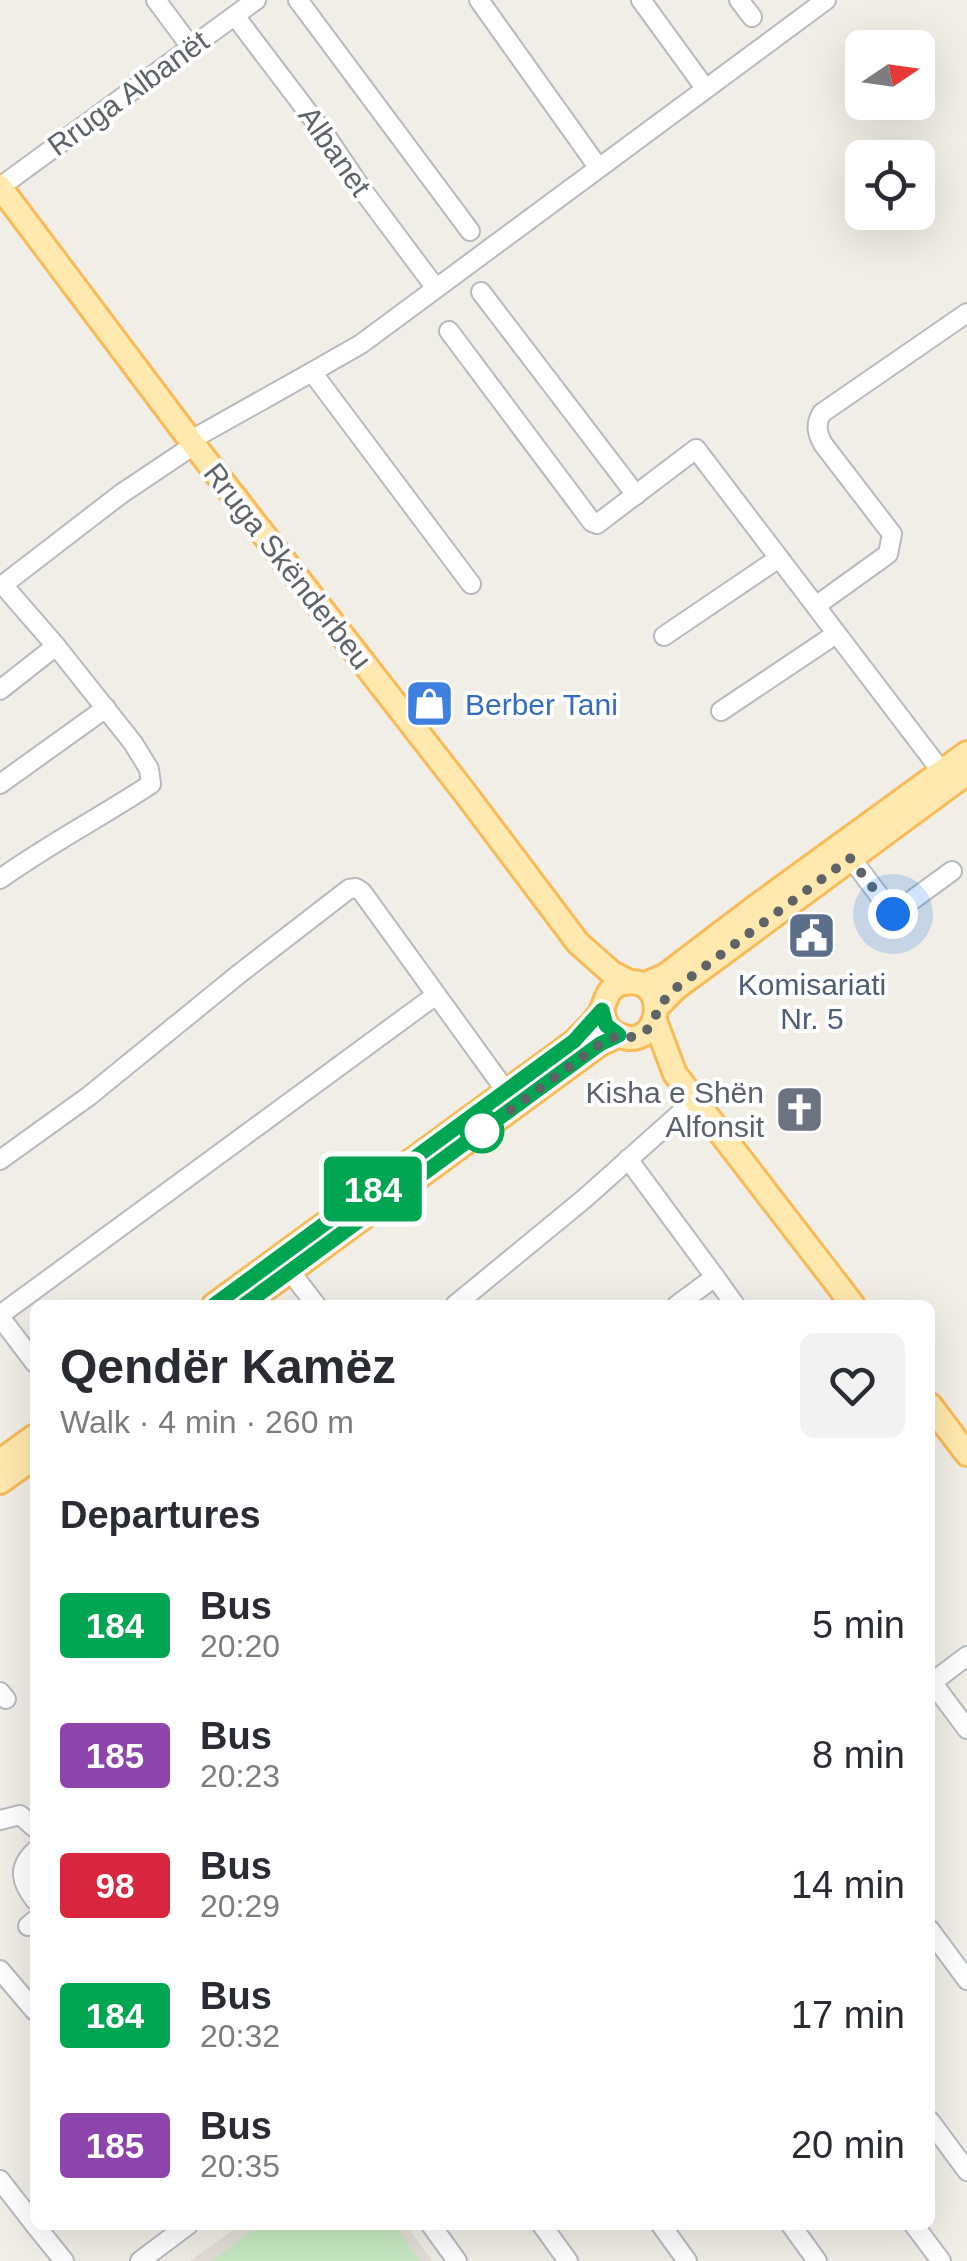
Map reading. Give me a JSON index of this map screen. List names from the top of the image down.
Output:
{
  "streets": {
    "main road": ["Rruga Skënderbeu"],
    "street": ["Rruga Albanët", "Albanet"]
  },
  "crossings": [
    ["Rruga Albanët", "Albanet"],
    ["Rruga Albanët", "Rruga Skënderbeu"]
  ],
  "places": {
    "shop": ["Berber Tani"],
    "public building": ["Komisariati Nr. 5"],
    "church": ["Kisha e Shën Alfonsit"]
  },
  "lines": ["bus line 184"],
  "north": "right",
  "page": {
    "on_map": "184",
    "heading": [
      ["Qendër Kamëz", "Walk · 4 min · 260 m"],
      "Departures"
    ],
    "list": [
      {
        "mark": "184",
        "name": "Bus",
        "note": "20:20",
        "value": "5 min"
      },
      {
        "mark": "185",
        "name": "Bus",
        "note": "20:23",
        "value": "8 min"
      },
      {
        "mark": "98",
        "name": "Bus",
        "note": "20:29",
        "value": "14 min"
      },
      {
        "mark": "184",
        "name": "Bus",
        "note": "20:32",
        "value": "17 min"
      },
      {
        "mark": "185",
        "name": "Bus",
        "note": "20:35",
        "value": "20 min"
      }
    ]
  }
}
